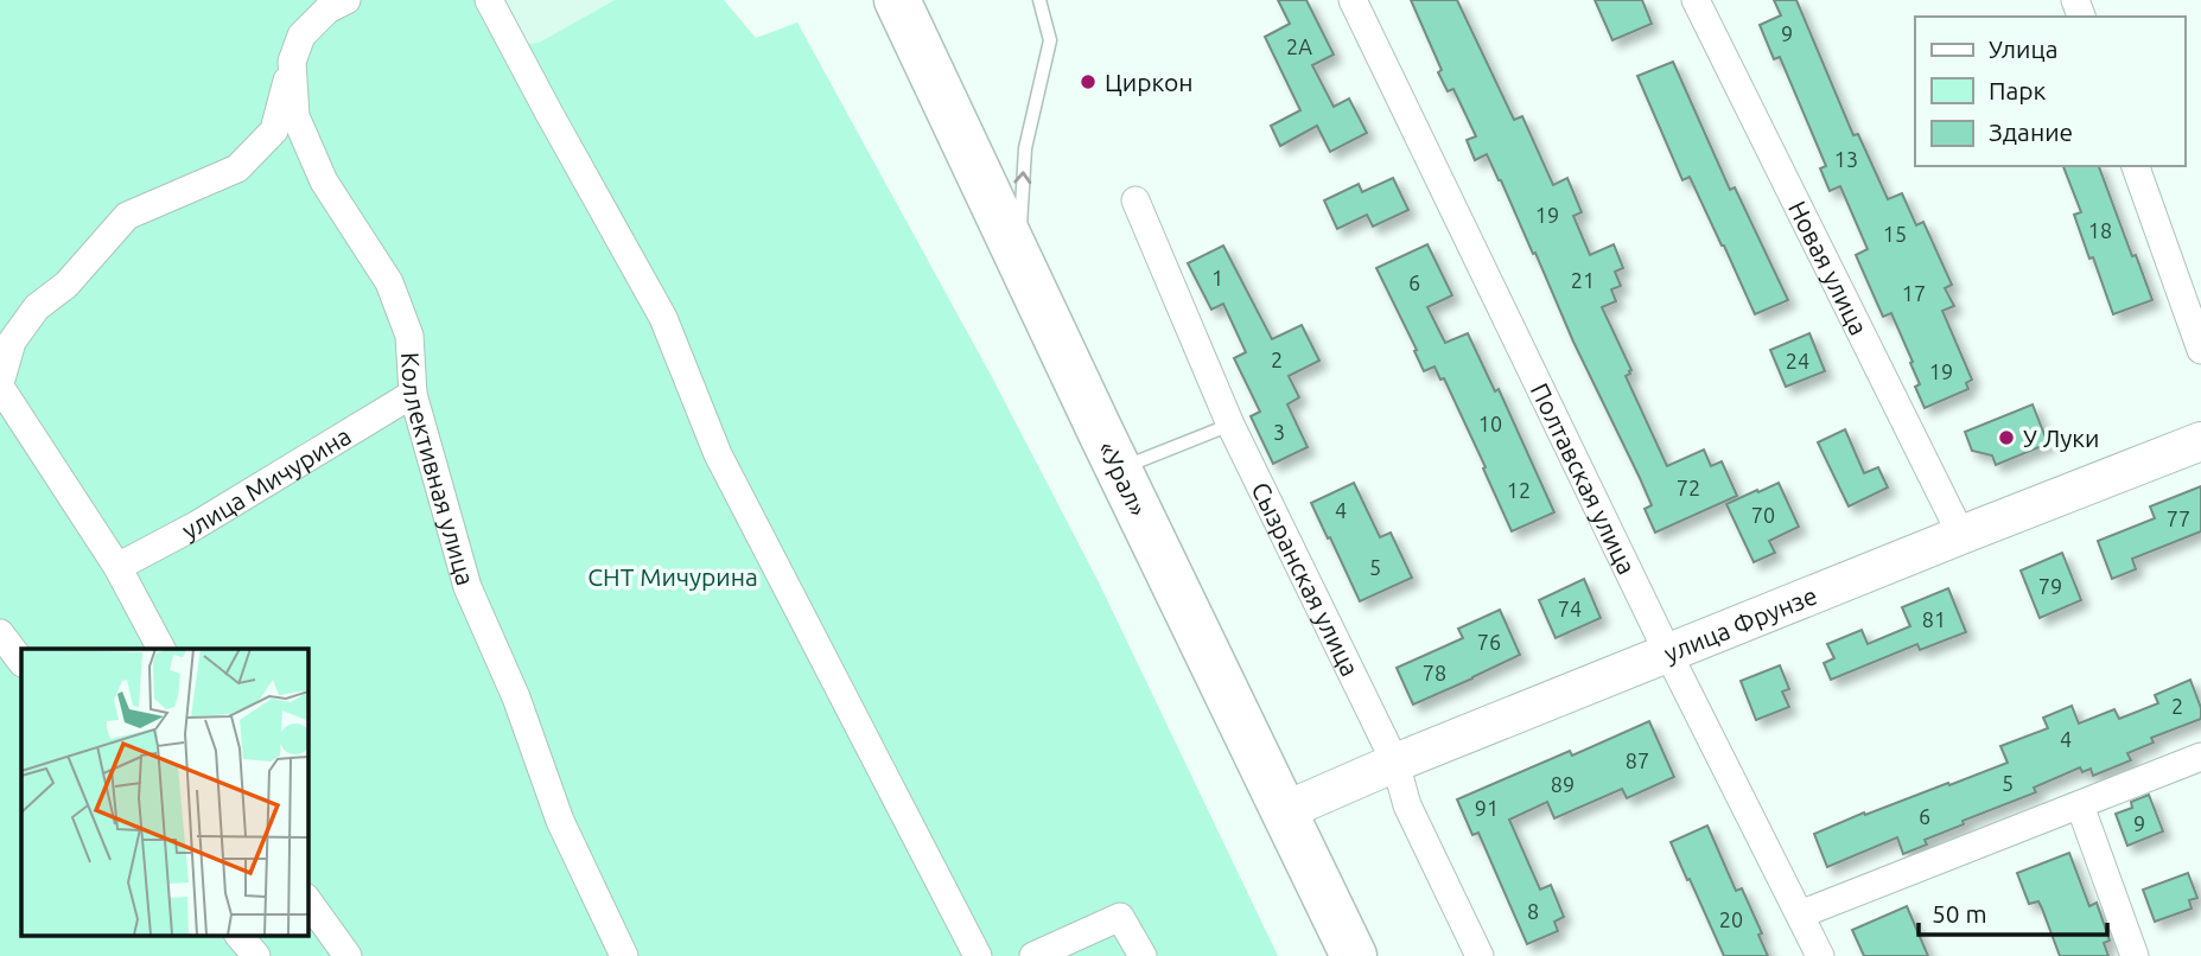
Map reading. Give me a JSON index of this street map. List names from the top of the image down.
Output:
{
  "streets": {
    "highway": ["«Урал»"],
    "street": [
      "Новая улица",
      "Коллективная улица",
      "Полтавская улица",
      "улица Мичурина",
      "Сызранская улица",
      "улица Фрунзе"
    ]
  },
  "crossings": [
    ["Новая улица", "улица Фрунзе"],
    ["Коллективная улица", "улица Мичурина"],
    ["«Урал»", "улица Фрунзе"],
    ["Полтавская улица", "улица Фрунзе"],
    ["Сызранская улица", "улица Фрунзе"]
  ],
  "parks": ["СНТ Мичурина"],
  "places": ["Циркон", "У Луки"],
  "house_numbers": [
    "9",
    "2А",
    "13",
    "19",
    "18",
    "15",
    "1",
    "21",
    "6",
    "17",
    "2",
    "24",
    "19",
    "10",
    "3",
    "72",
    "12",
    "4",
    "70",
    "77",
    "5",
    "79",
    "74",
    "81",
    "76",
    "78",
    "2",
    "4",
    "87",
    "5",
    "89",
    "91",
    "6",
    "9",
    "8",
    "20"
  ],
  "legend": ["Улица", "Парк", "Здание"],
  "scale_bar": "50 m"
}
